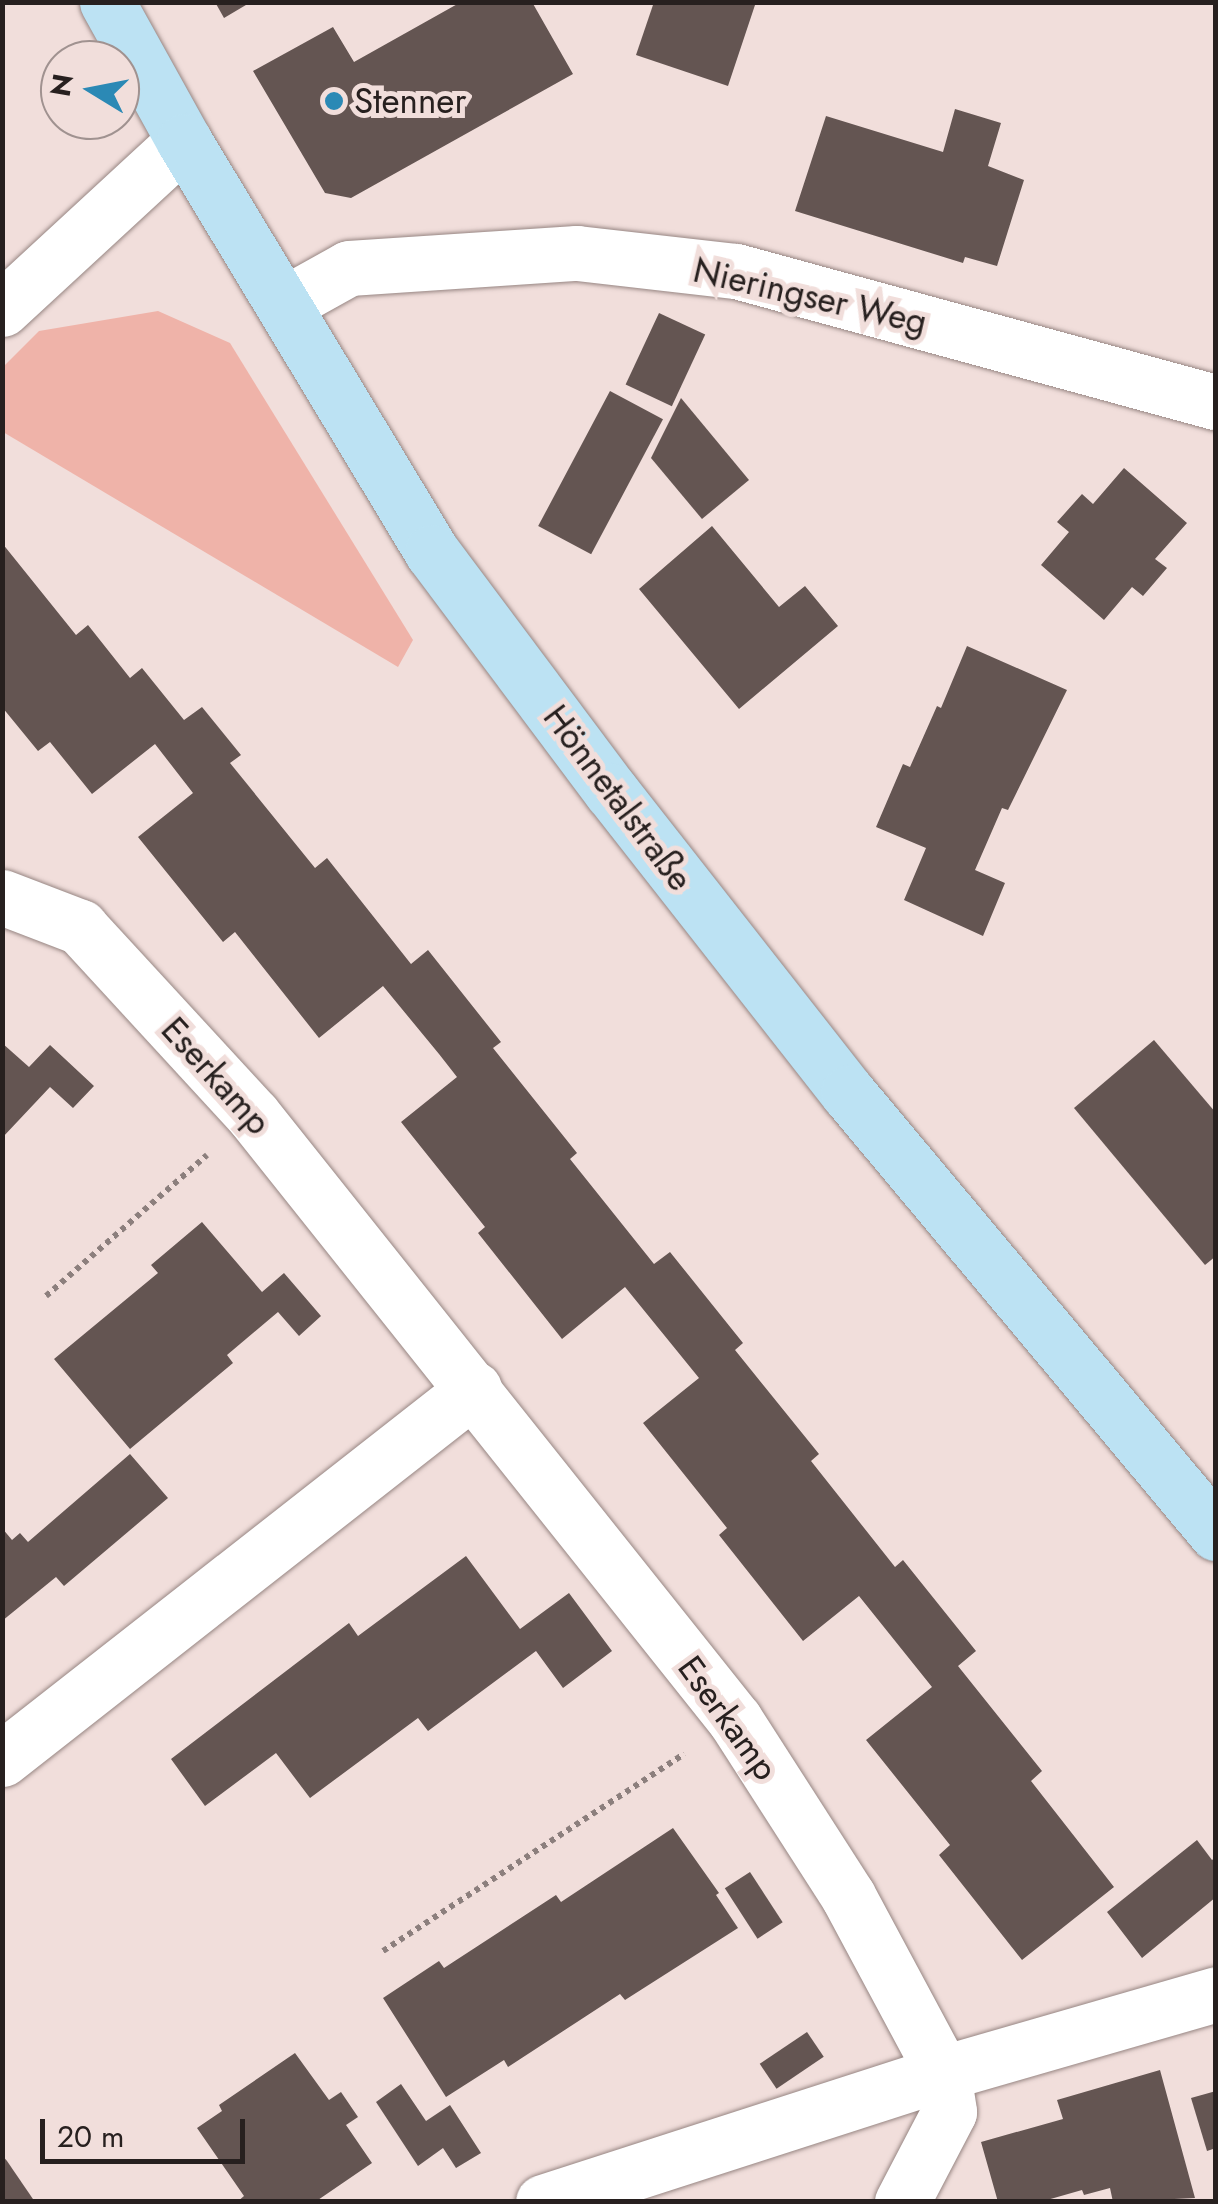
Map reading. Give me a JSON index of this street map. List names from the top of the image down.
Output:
{
  "streets": {
    "main road": ["Hönnetalstraße"],
    "street": ["Nieringser Weg", "Eserkamp"]
  },
  "crossings": [
    ["Nieringser Weg", "Hönnetalstraße"]
  ],
  "places": ["Stenner"],
  "scale_bar": "20 m",
  "north": "left"
}
